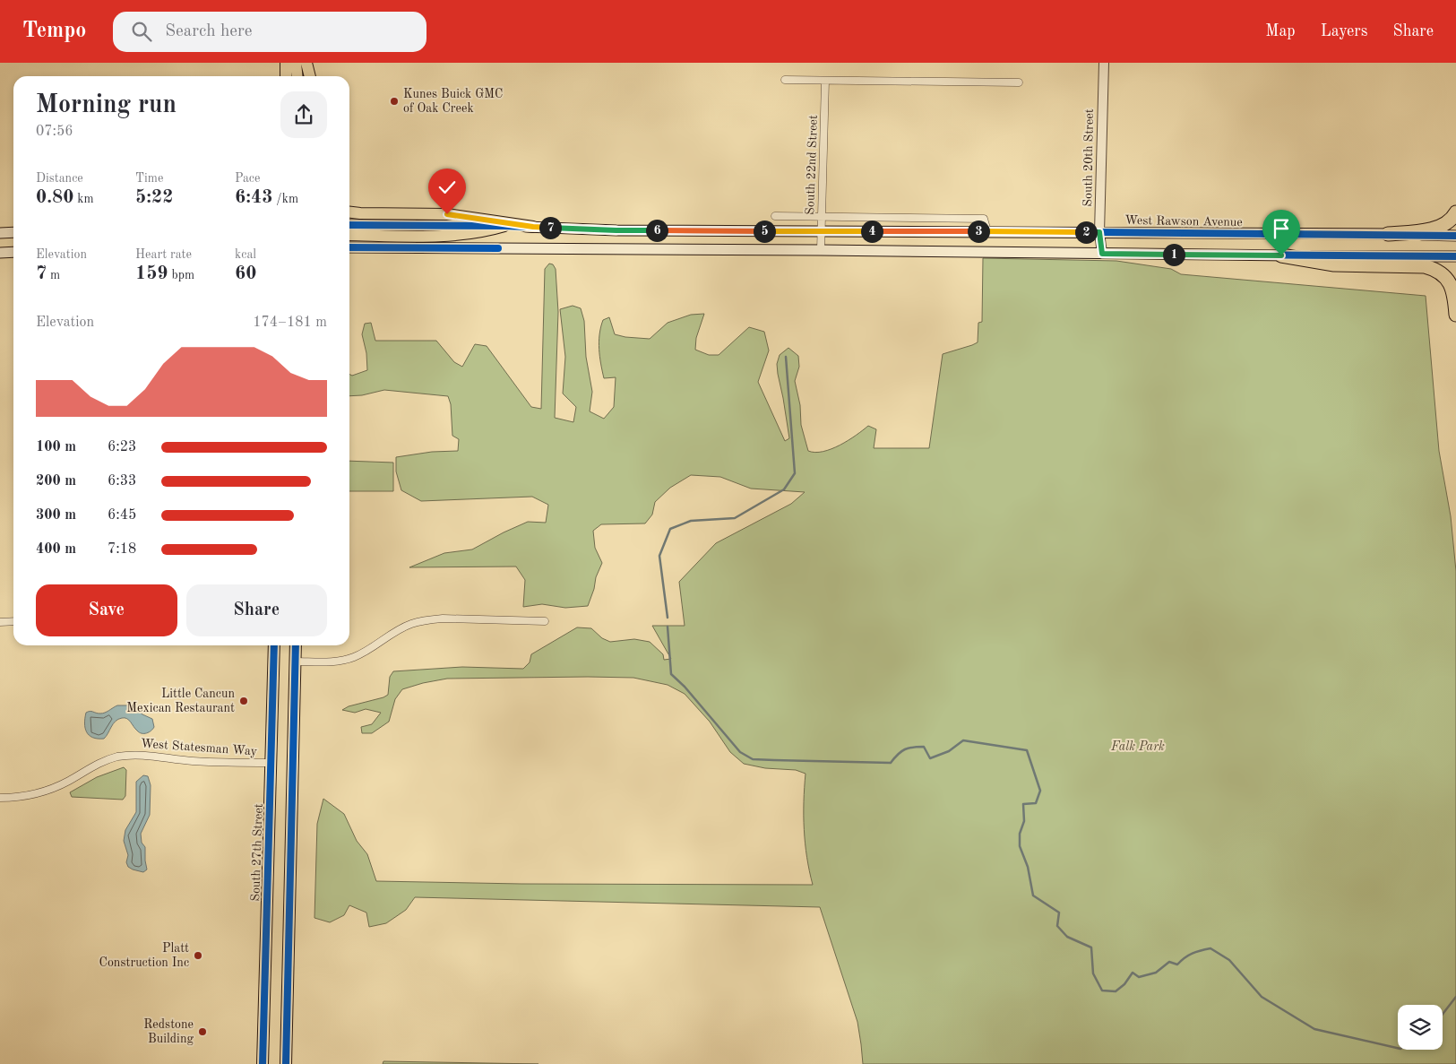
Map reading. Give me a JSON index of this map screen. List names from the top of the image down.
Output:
{
  "streets": {
    "main road": ["West Rawson Avenue", "South 27th Street"],
    "street": ["South 20th Street", "South 22nd Street", "West Statesman Way"]
  },
  "crossings": [
    ["South 20th Street", "West Rawson Avenue"],
    ["South 22nd Street", "West Rawson Avenue"],
    ["West Statesman Way", "South 27th Street"]
  ],
  "parks": ["Falk Park"],
  "places": [
    "Kunes Buick GMC of Oak Creek",
    "Little Cancun Mexican Restaurant",
    "Platt Construction Inc",
    "Redstone Building"
  ],
  "page": {
    "header": "Tempo",
    "search": "Search here",
    "nav": ["Map", "Layers", "Share"],
    "heading": ["Morning run", "07:56"],
    "stats": [
      ["Distance", "0.80 km"],
      ["Time", "5:22"],
      ["Pace", "6:43 /km"],
      ["Elevation", "7 m"],
      ["Heart rate", "159 bpm"],
      ["kcal", "60"]
    ],
    "pins": [
      "7",
      "6",
      "3",
      "4",
      "5",
      "2",
      "1"
    ],
    "chart": ["Elevation", "174–181 m"],
    "list": [
      {
        "name": "100 m",
        "note": "6:23"
      },
      {
        "name": "200 m",
        "note": "6:33"
      },
      {
        "name": "300 m",
        "note": "6:45"
      },
      {
        "name": "400 m",
        "note": "7:18"
      }
    ],
    "buttons": ["Save", "Share"]
  }
}
